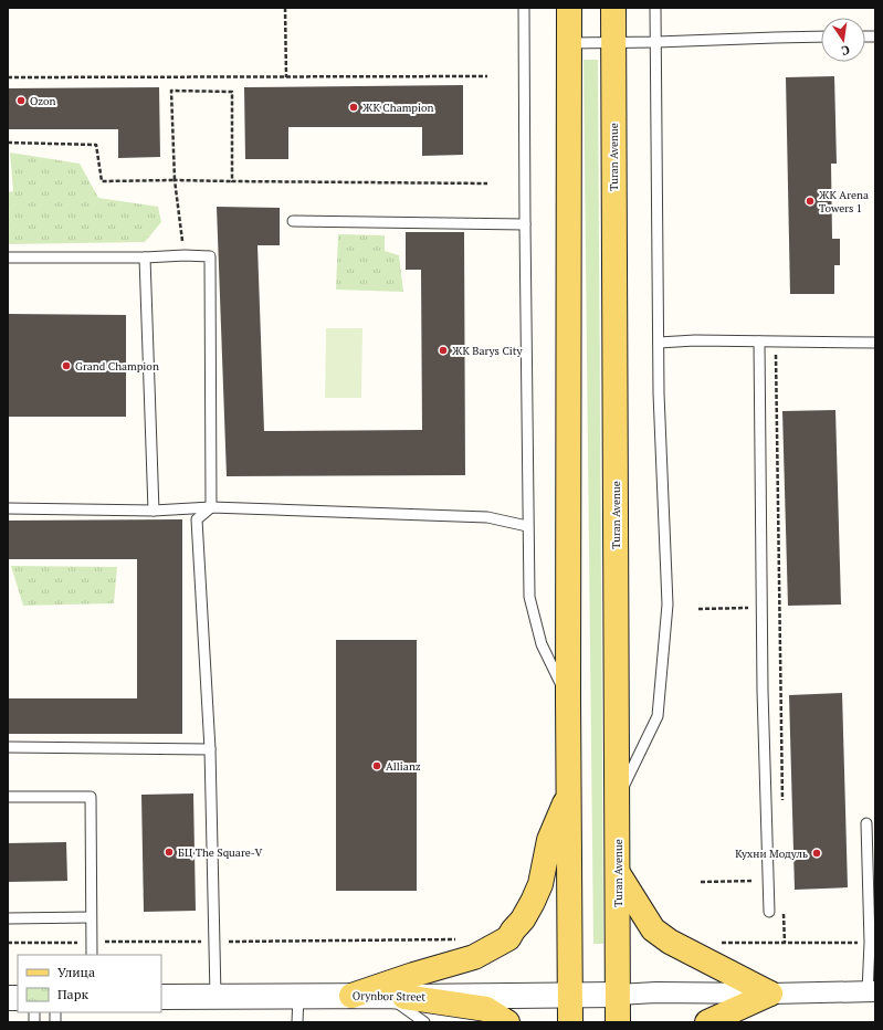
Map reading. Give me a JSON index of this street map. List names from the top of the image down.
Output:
{
  "streets": {
    "main road": ["Turan Avenue"],
    "street": ["Orynbor Street"]
  },
  "crossings": [
    ["Turan Avenue", "Orynbor Street"]
  ],
  "places": [
    "Ozon",
    "ЖК Champion",
    "ЖК Arena Towers 1",
    "ЖК Barys City",
    "Grand Champion",
    "Allianz",
    "БЦ The Square-V",
    "Кухни Модуль"
  ],
  "legend": ["Улица", "Парк"],
  "north": "bottom"
}
